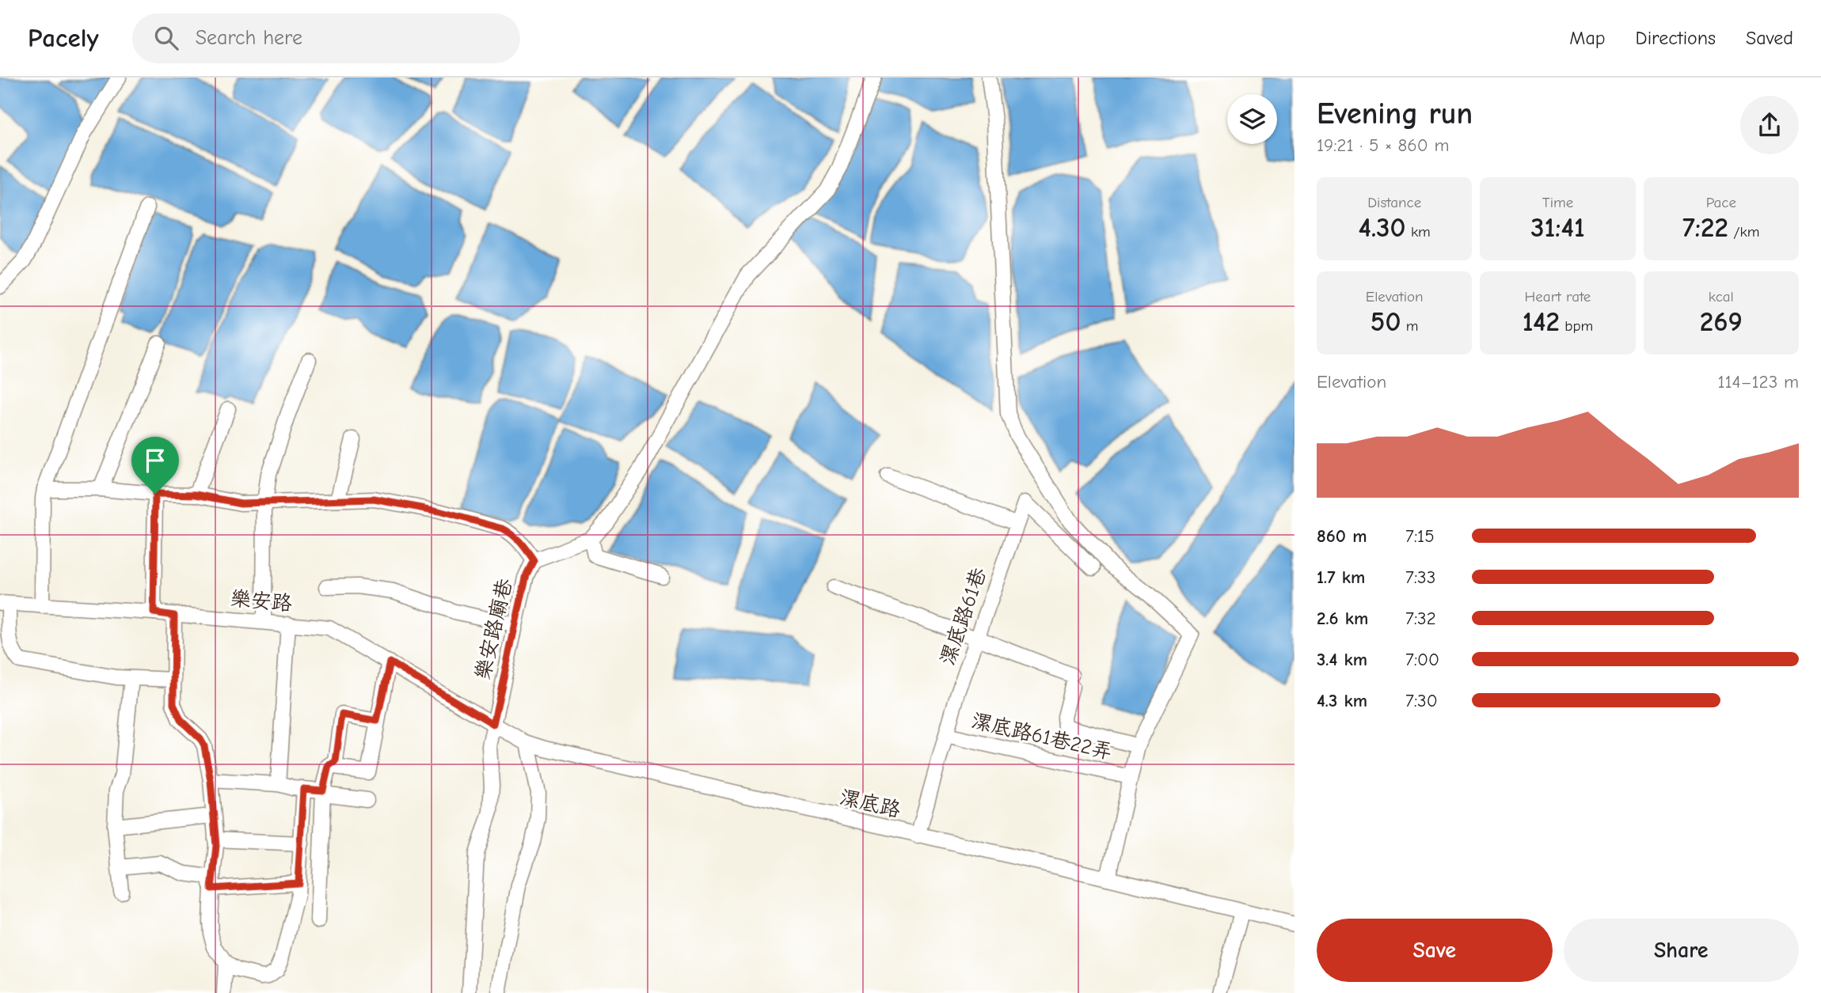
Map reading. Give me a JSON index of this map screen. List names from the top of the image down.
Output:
{
  "streets": {
    "street": [
      "樂安路",
      "漯底路61巷",
      "樂安路廟巷",
      "漯底路61巷22弄",
      "漯底路"
    ]
  },
  "crossings": [
    ["樂安路", "樂安路廟巷"],
    ["樂安路", "漯底路"],
    ["漯底路61巷", "漯底路61巷22弄"],
    ["漯底路61巷", "漯底路"],
    ["樂安路廟巷", "漯底路"]
  ],
  "page": {
    "header": "Pacely",
    "search": "Search here",
    "nav": ["Map", "Directions", "Saved"],
    "heading": ["Evening run", "19:21 · 5 × 860 m"],
    "stats": [
      ["Distance", "4.30 km"],
      ["Time", "31:41"],
      ["Pace", "7:22 /km"],
      ["Elevation", "50 m"],
      ["Heart rate", "142 bpm"],
      ["kcal", "269"]
    ],
    "chart": ["Elevation", "114–123 m"],
    "list": [
      {
        "name": "860 m",
        "note": "7:15"
      },
      {
        "name": "1.7 km",
        "note": "7:33"
      },
      {
        "name": "2.6 km",
        "note": "7:32"
      },
      {
        "name": "3.4 km",
        "note": "7:00"
      },
      {
        "name": "4.3 km",
        "note": "7:30"
      }
    ],
    "buttons": ["Save", "Share"]
  }
}
